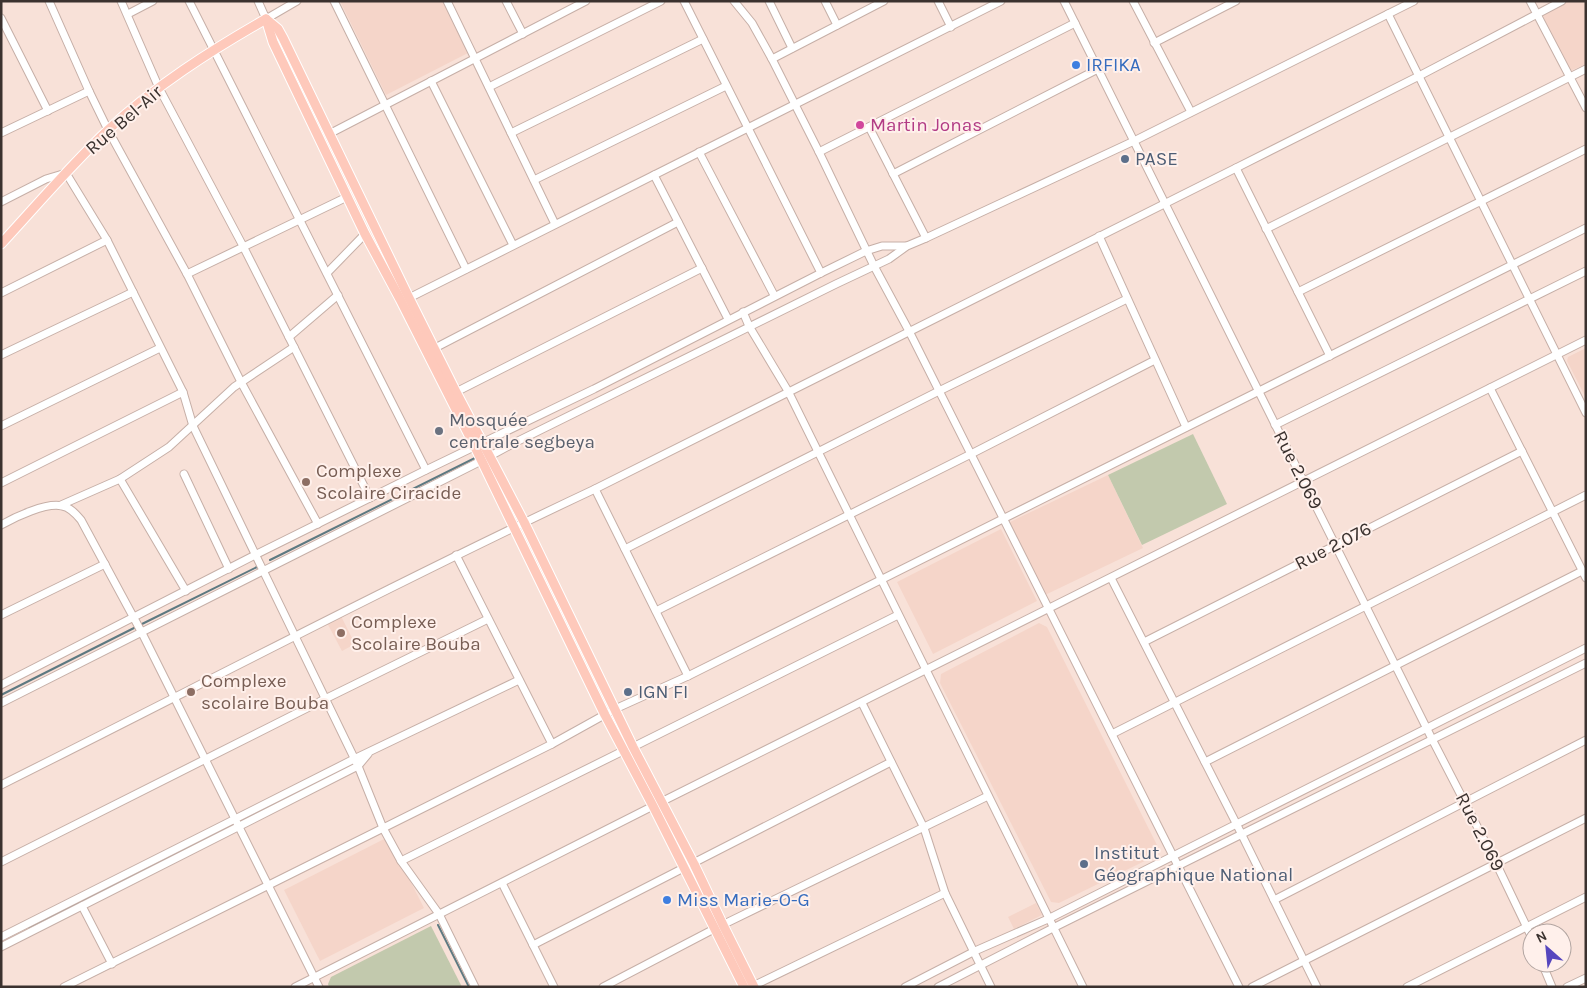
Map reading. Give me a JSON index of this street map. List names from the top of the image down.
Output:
{
  "streets": {
    "main road": ["Rue Bel-Air"],
    "street": ["Rue 2.069", "Rue 2.076"]
  },
  "crossings": [
    ["Rue 2.069", "Rue 2.076"]
  ],
  "places": [
    "IRFIKA",
    "Martin Jonas",
    "PASE",
    "Mosquée centrale segbeya",
    "Complexe Scolaire Ciracide",
    "Complexe Scolaire Bouba",
    "Complexe scolaire Bouba",
    "IGN FI",
    "Institut Géographique National",
    "Miss Marie-O-G"
  ],
  "north": "top left"
}
